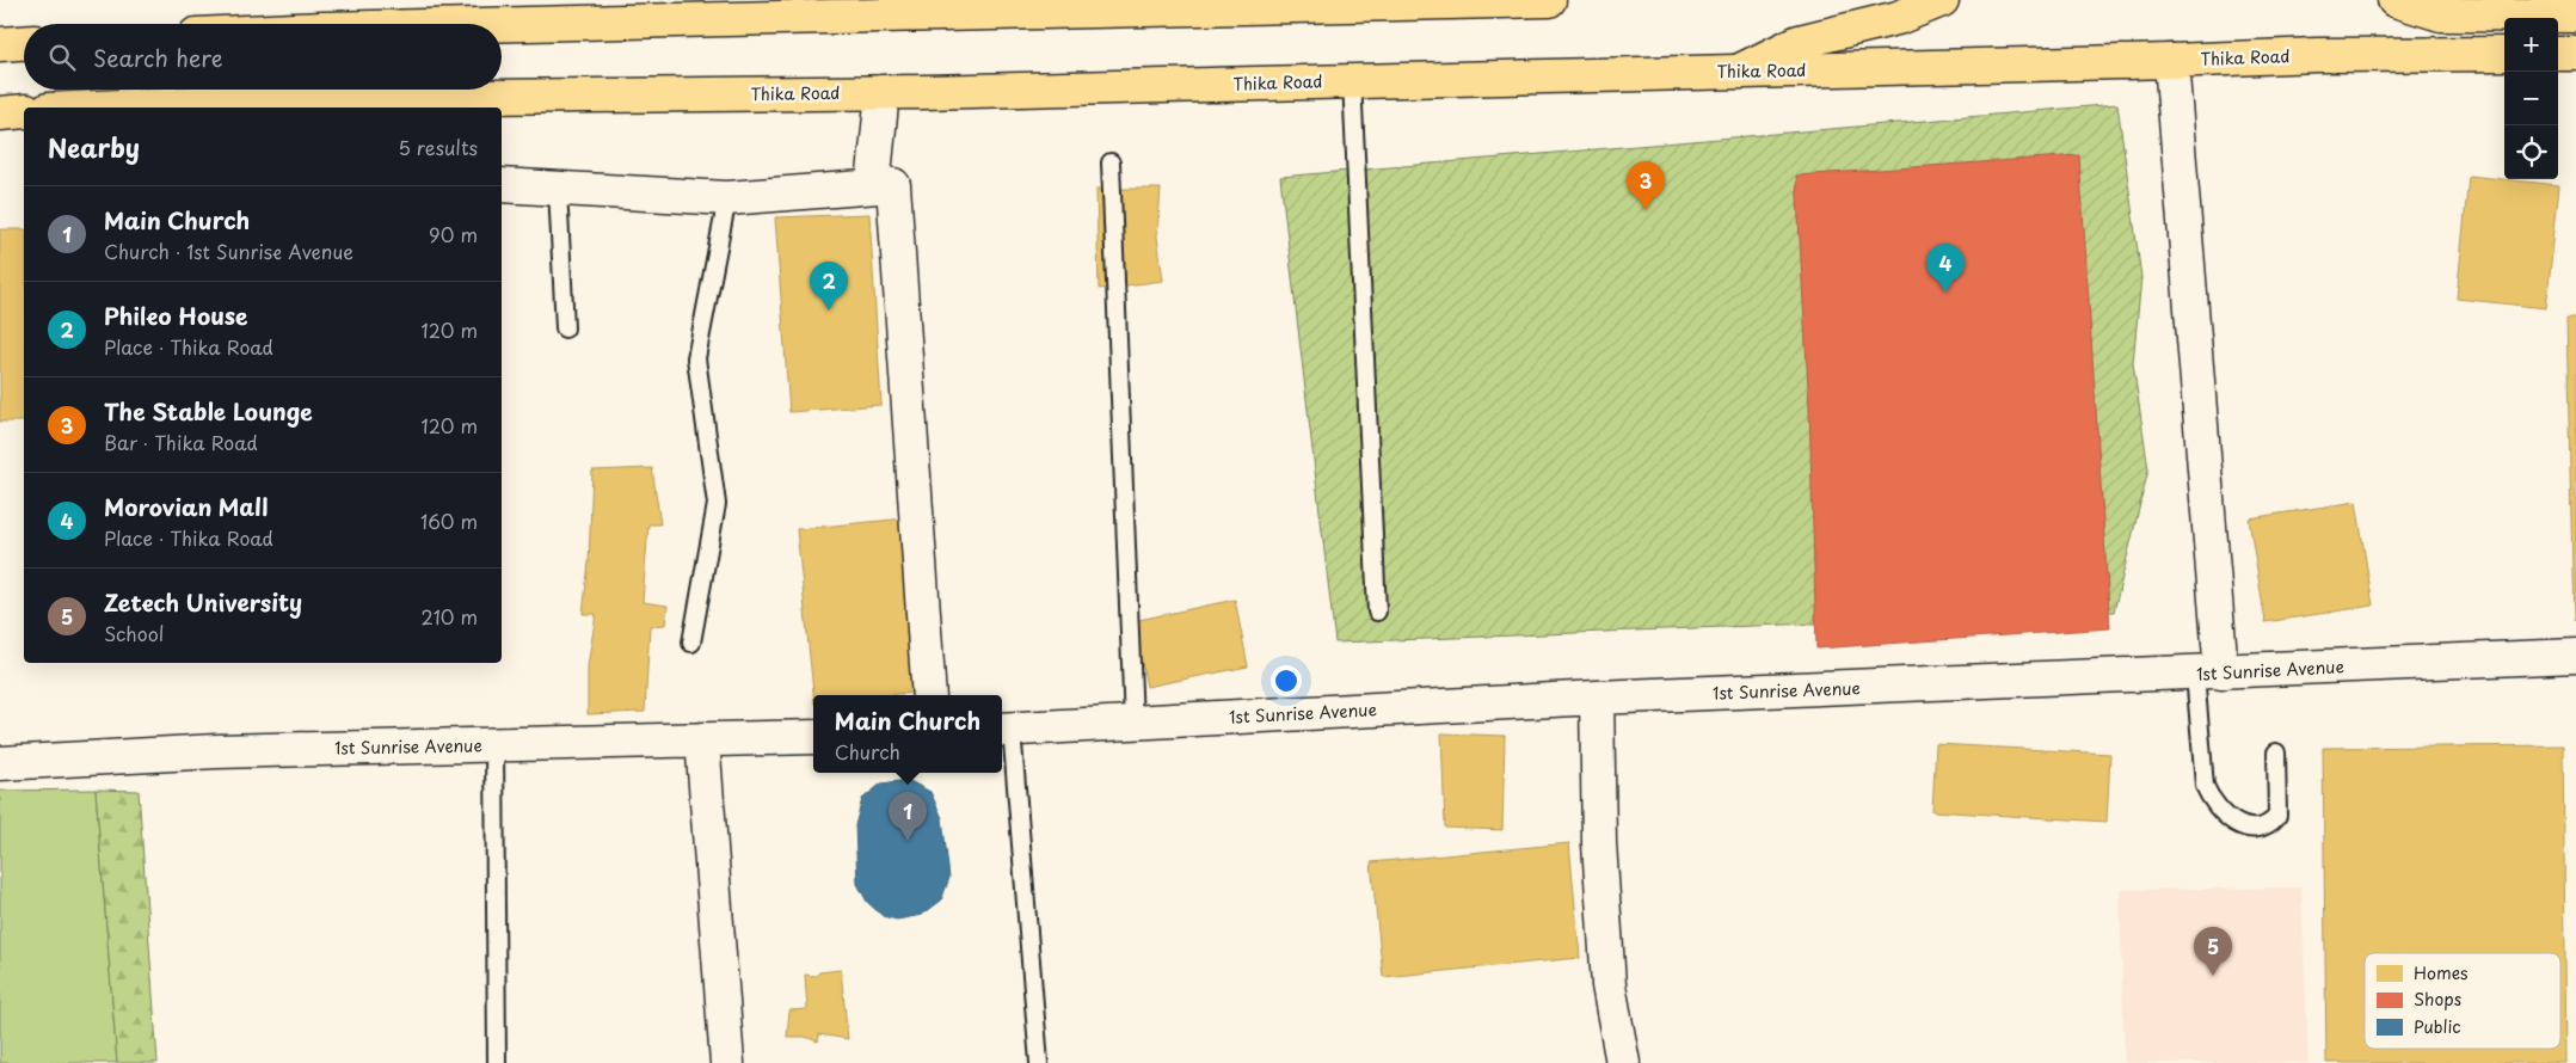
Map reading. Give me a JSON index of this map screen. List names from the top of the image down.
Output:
{
  "streets": {
    "main road": ["Thika Road"],
    "street": ["1st Sunrise Avenue"]
  },
  "legend": ["Homes", "Shops", "Public"],
  "page": {
    "map_buttons": ["+", "−"],
    "search": "Search here",
    "heading": ["Nearby", "5 results"],
    "pins": [
      "3",
      "4",
      "2",
      "1",
      "5"
    ],
    "list": [
      {
        "mark": "1",
        "name": "Main Church",
        "note": "Church · 1st Sunrise Avenue",
        "value": "90 m"
      },
      {
        "mark": "2",
        "name": "Phileo House",
        "note": "Place · Thika Road",
        "value": "120 m"
      },
      {
        "mark": "3",
        "name": "The Stable Lounge",
        "note": "Bar · Thika Road",
        "value": "120 m"
      },
      {
        "mark": "4",
        "name": "Morovian Mall",
        "note": "Place · Thika Road",
        "value": "160 m"
      },
      {
        "mark": "5",
        "name": "Zetech University",
        "note": "School",
        "value": "210 m"
      }
    ],
    "popup": ["Main Church", "Church"]
  }
}
